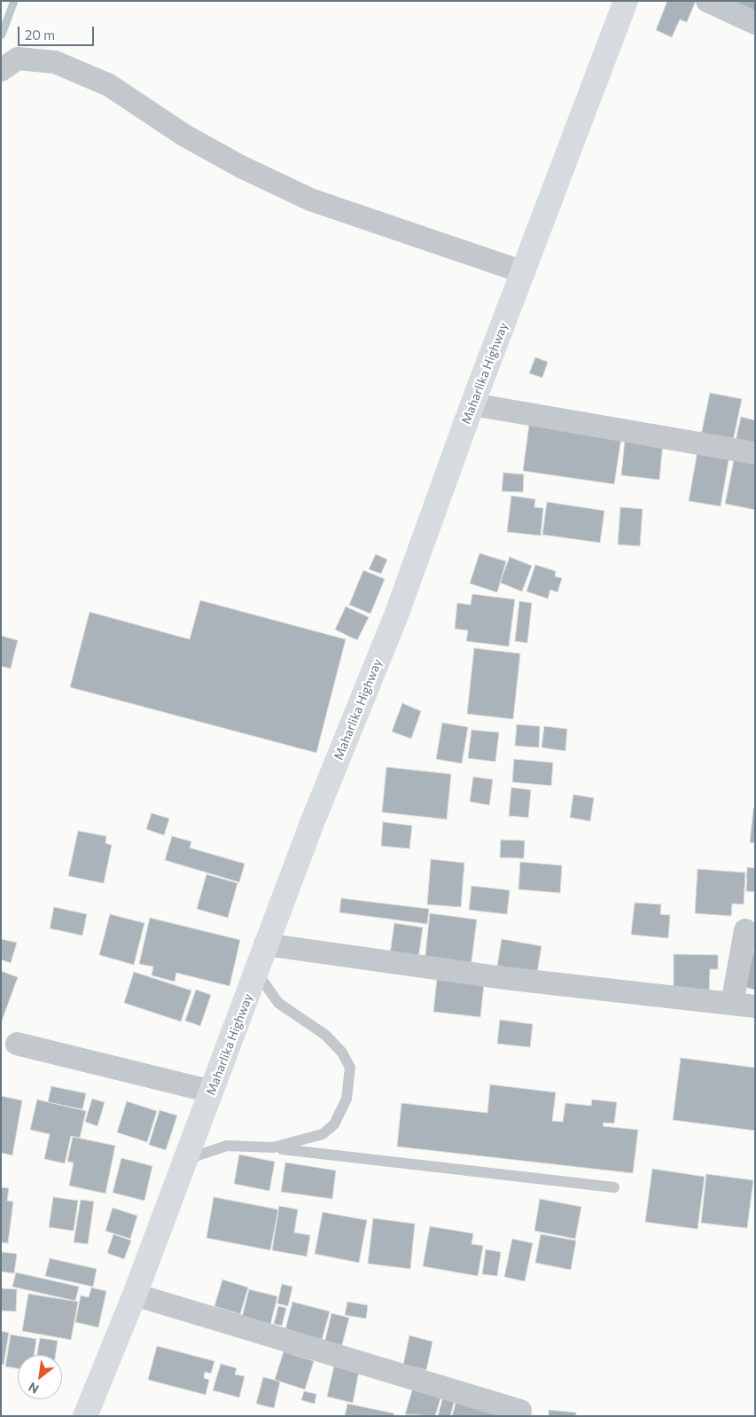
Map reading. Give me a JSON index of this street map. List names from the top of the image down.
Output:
{
  "streets": {
    "main road": ["Maharlika Highway"]
  },
  "scale_bar": "20 m",
  "north": "bottom left"
}
